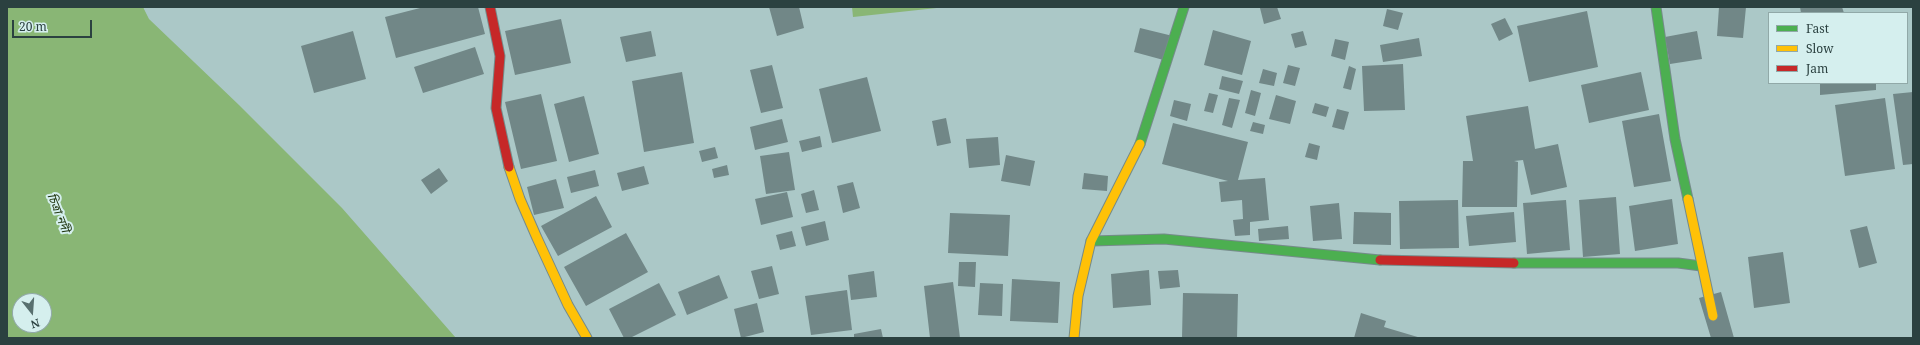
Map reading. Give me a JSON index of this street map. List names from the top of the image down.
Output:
{
  "water": ["চিত্রা নদী"],
  "legend": ["Fast", "Slow", "Jam"],
  "scale_bar": "20 m",
  "north": "bottom"
}
